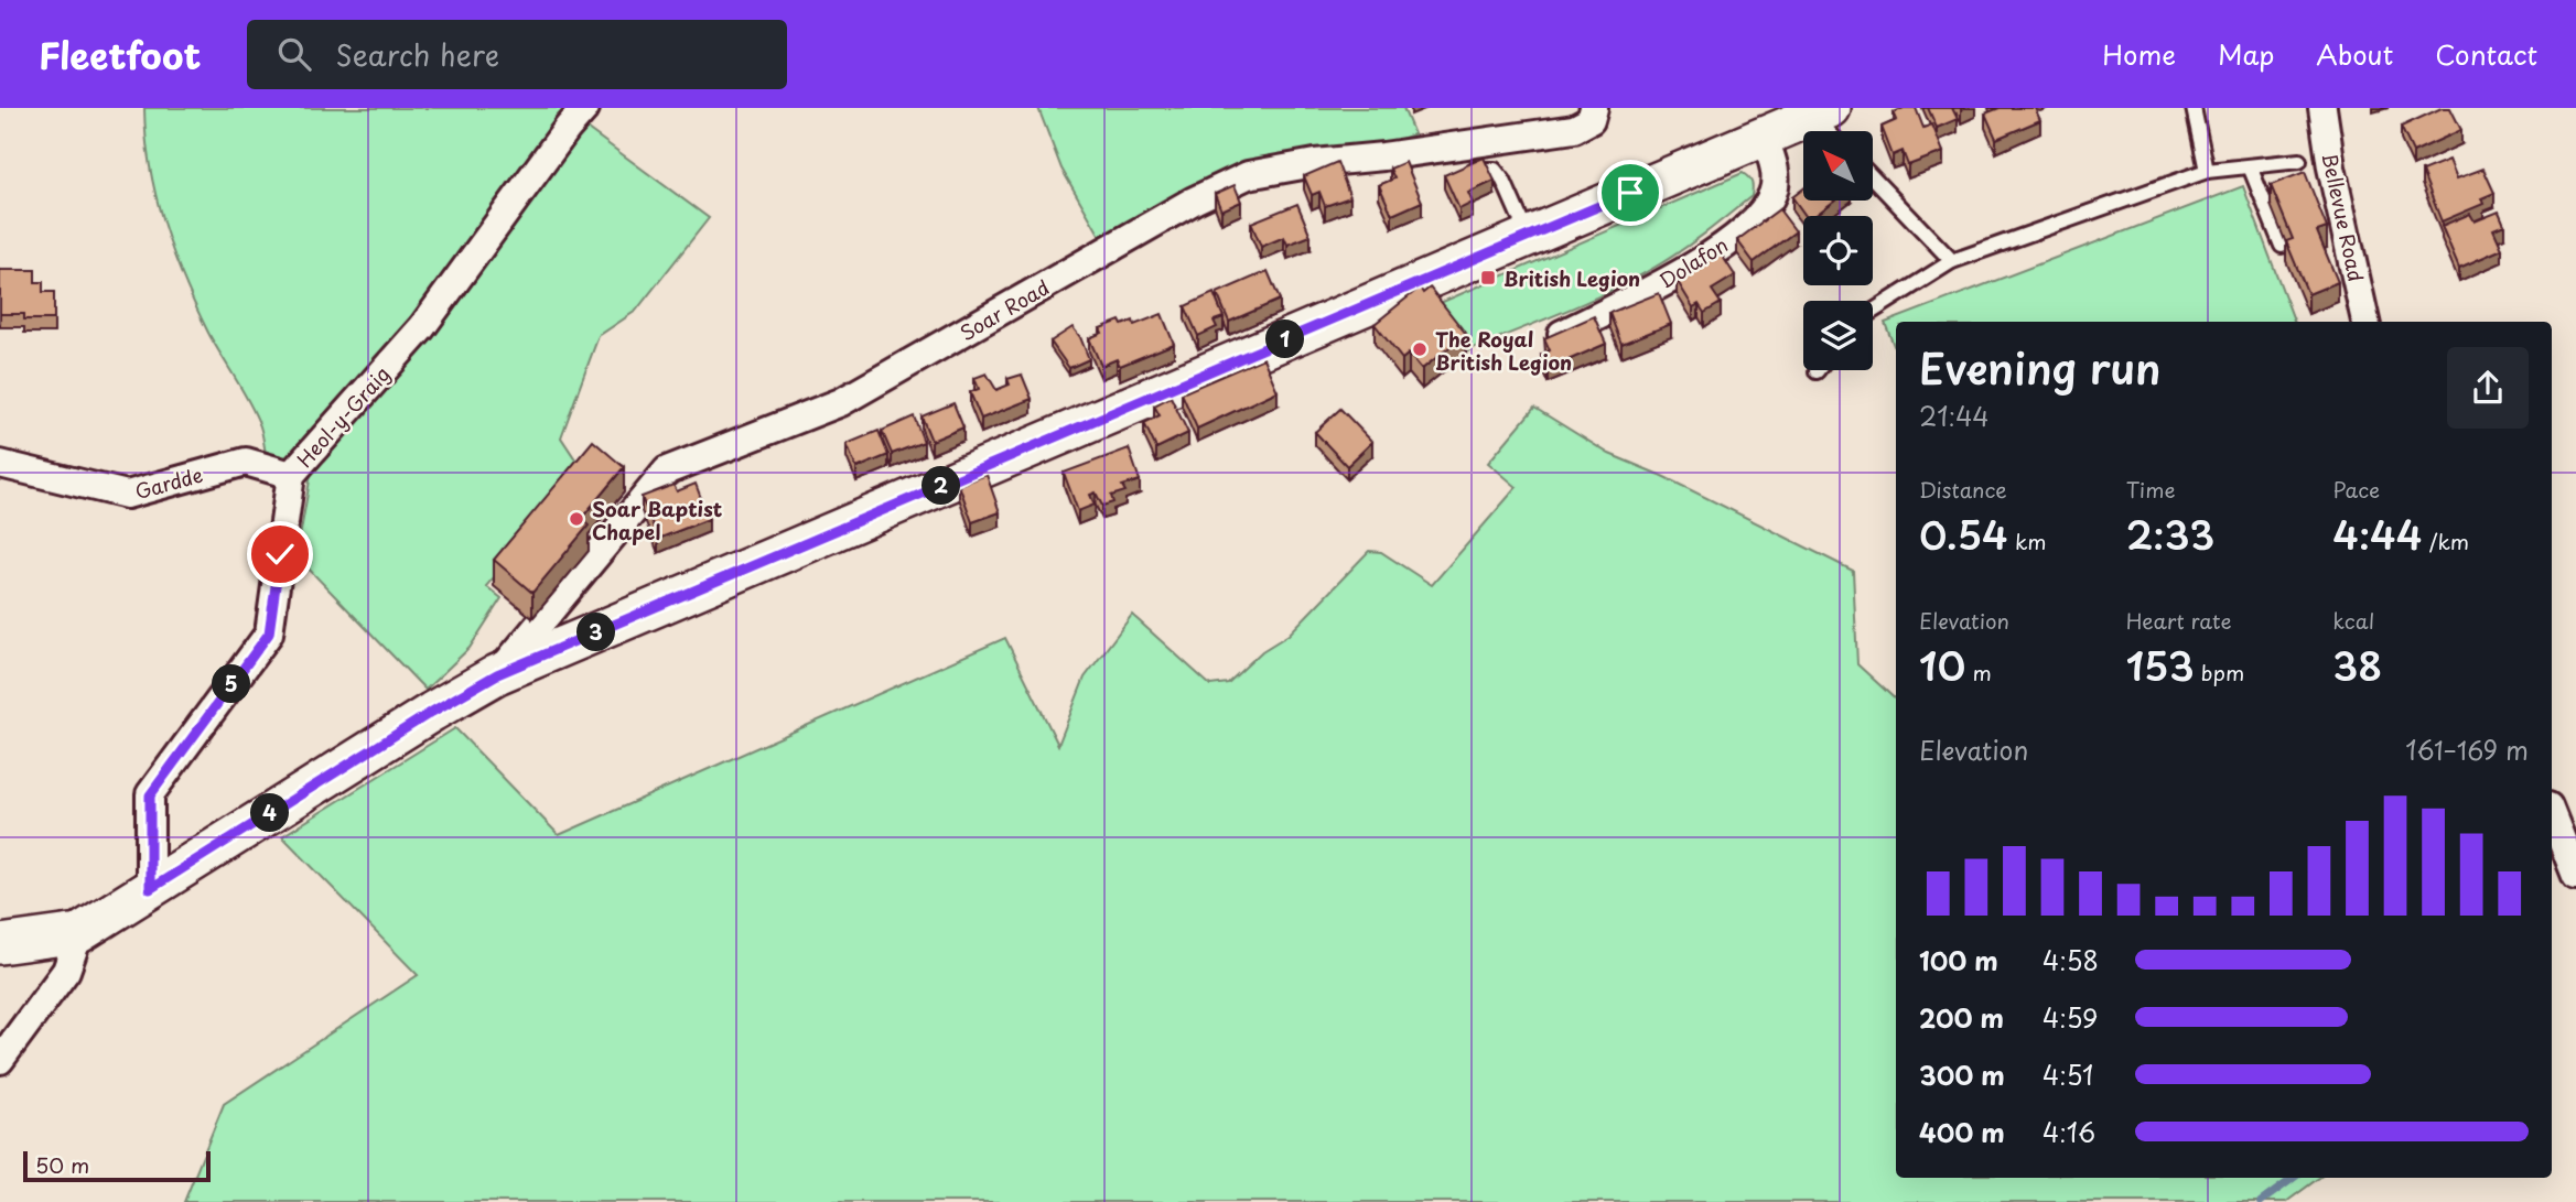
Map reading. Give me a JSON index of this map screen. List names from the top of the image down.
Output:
{
  "streets": {
    "street": [
      "Bellevue Road",
      "Dolafon",
      "Soar Road",
      "Heol-y-Graig",
      "Gardde"
    ]
  },
  "crossings": [
    ["Heol-y-Graig", "Gardde"]
  ],
  "places": {
    "transit": ["British Legion"],
    "other": ["The Royal British Legion", "Soar Baptist Chapel"]
  },
  "scale_bar": "50 m",
  "north": "top left",
  "page": {
    "header": "Fleetfoot",
    "search": "Search here",
    "nav": [
      "Home",
      "Map",
      "About",
      "Contact"
    ],
    "pins": [
      "1",
      "2",
      "3",
      "5",
      "4"
    ],
    "heading": ["Evening run", "21:44"],
    "stats": [
      ["Distance", "0.54 km"],
      ["Time", "2:33"],
      ["Pace", "4:44 /km"],
      ["Elevation", "10 m"],
      ["Heart rate", "153 bpm"],
      ["kcal", "38"]
    ],
    "chart": ["Elevation", "161–169 m"],
    "list": [
      {
        "name": "100 m",
        "note": "4:58"
      },
      {
        "name": "200 m",
        "note": "4:59"
      },
      {
        "name": "300 m",
        "note": "4:51"
      },
      {
        "name": "400 m",
        "note": "4:16"
      }
    ],
    "scale": "50 m"
  }
}
